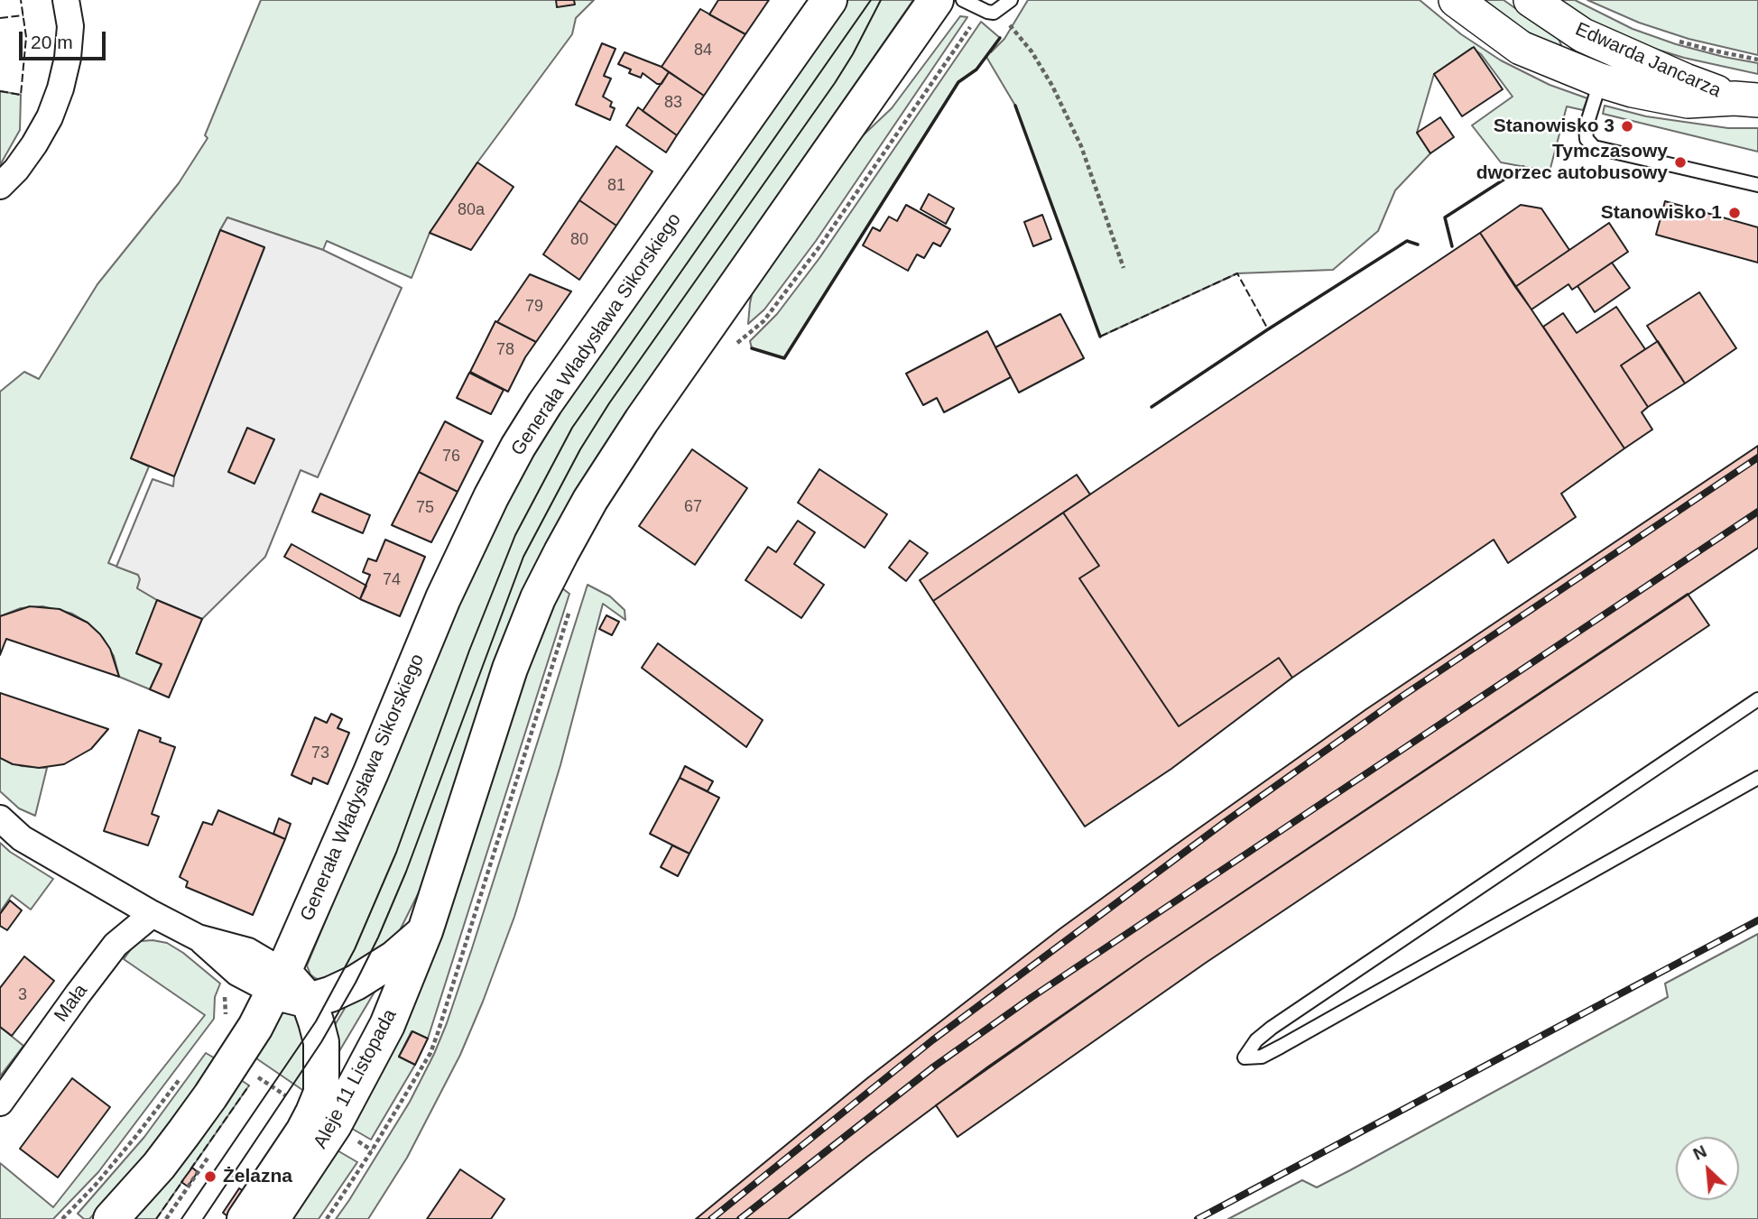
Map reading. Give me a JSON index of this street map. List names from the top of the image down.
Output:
{
  "streets": {
    "main road": ["Generała Władysława Sikorskiego", "Aleje 11 Listopada"],
    "street": ["Edwarda Jancarza", "Mała"]
  },
  "places": [
    "Stanowisko 3",
    "Tymczasowy dworzec autobusowy",
    "Stanowisko 1",
    "Żelazna"
  ],
  "house_numbers": [
    "84",
    "83",
    "81",
    "80a",
    "80",
    "79",
    "78",
    "76",
    "67",
    "75",
    "74",
    "73",
    "3"
  ],
  "scale_bar": "20 m",
  "north": "top left"
}
